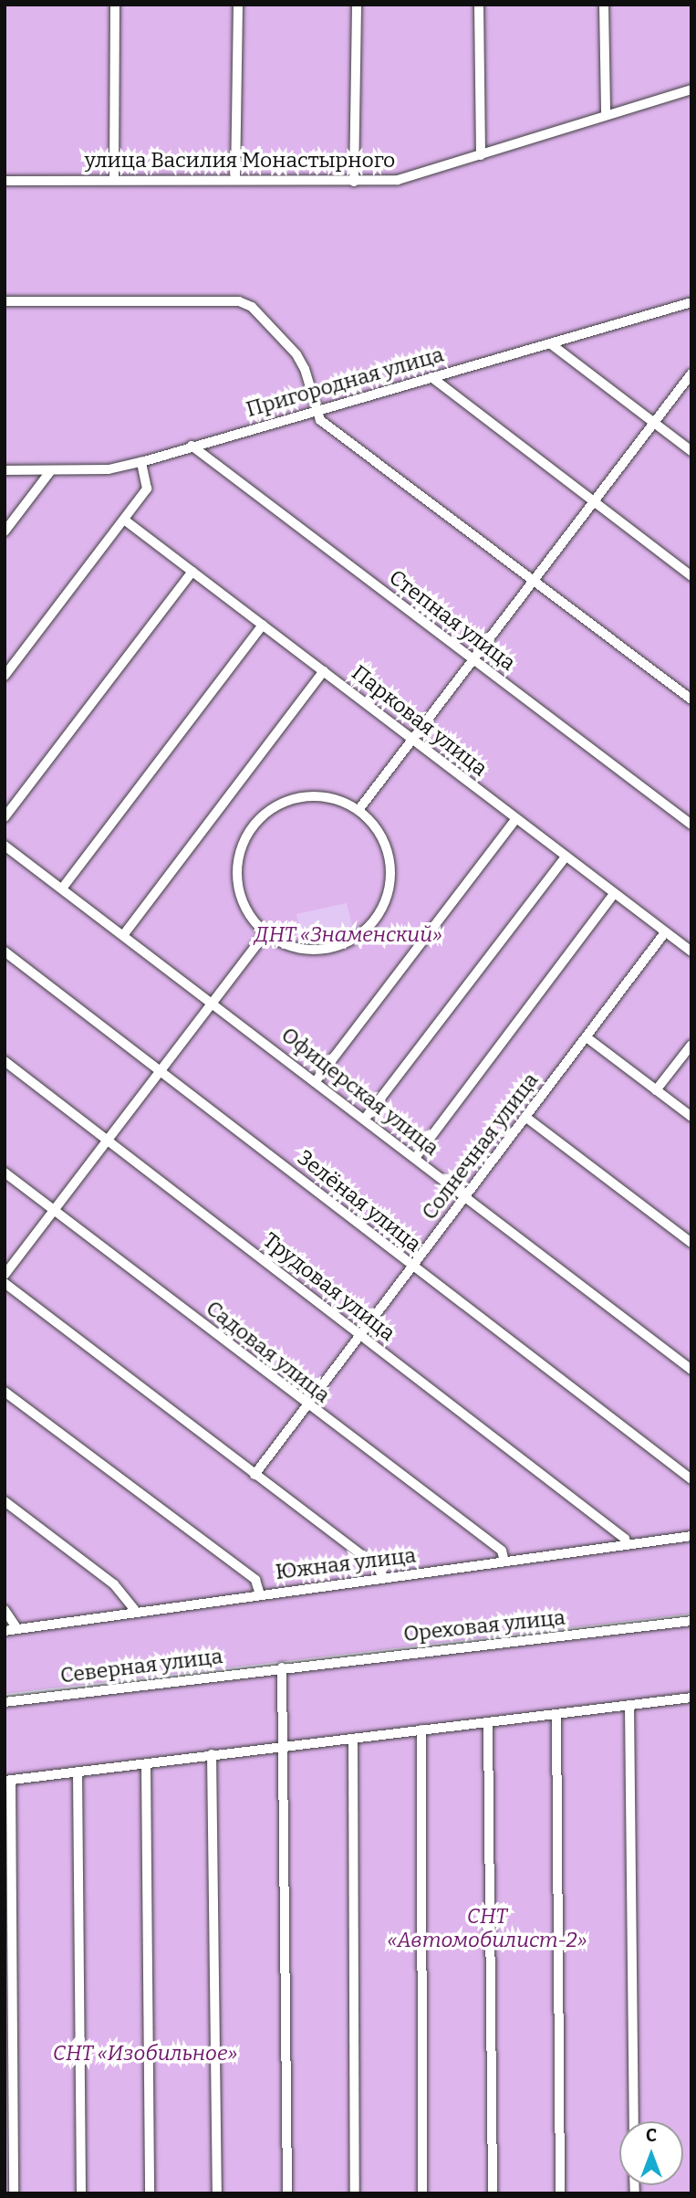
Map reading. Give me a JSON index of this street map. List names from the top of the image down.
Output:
{
  "streets": {
    "street": [
      "улица Василия Монастырного",
      "Пригородная улица",
      "Степная улица",
      "Парковая улица",
      "Офицерская улица",
      "Солнечная улица",
      "Зелёная улица",
      "Трудовая улица",
      "Садовая улица",
      "Южная улица",
      "Ореховая улица",
      "Северная улица"
    ]
  },
  "crossings": [
    ["Пригородная улица", "Степная улица"],
    ["Парковая улица", "Солнечная улица"],
    ["Офицерская улица", "Солнечная улица"],
    ["Солнечная улица", "Зелёная улица"],
    ["Солнечная улица", "Трудовая улица"],
    ["Солнечная улица", "Садовая улица"],
    ["Трудовая улица", "Южная улица"],
    ["Садовая улица", "Южная улица"],
    ["Ореховая улица", "Северная улица"]
  ],
  "parks": ["ДНТ «Знаменский»", "СНТ «Автомобилист-2»", "СНТ «Изобильное»"],
  "north": "top"
}
